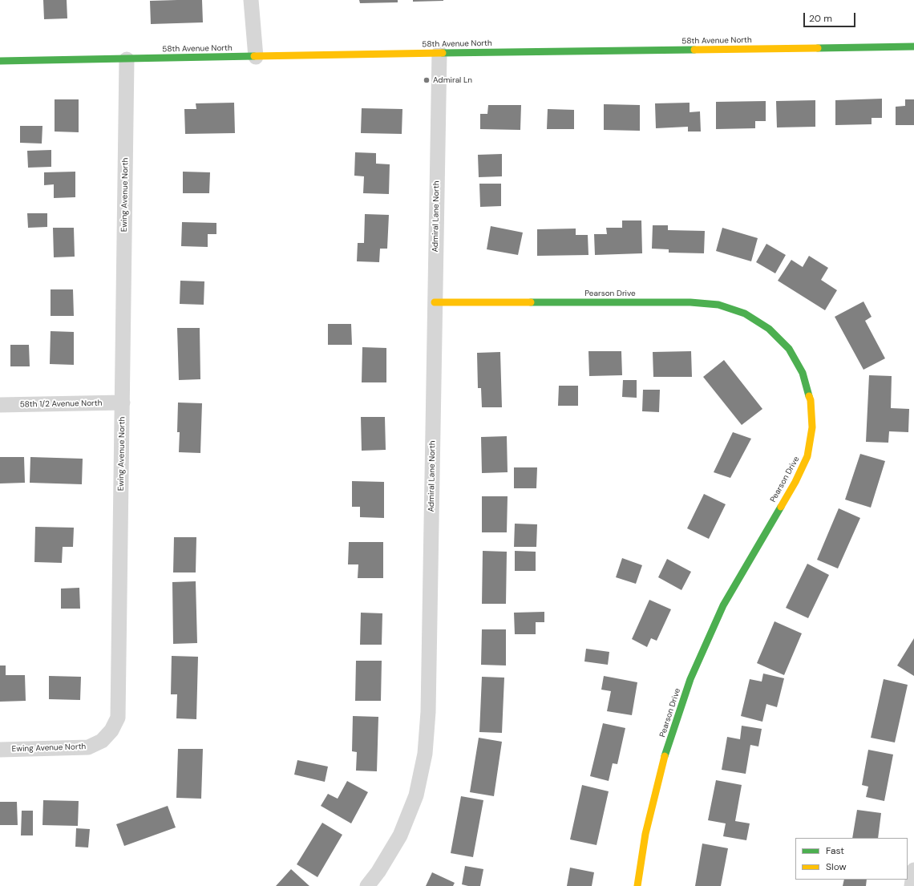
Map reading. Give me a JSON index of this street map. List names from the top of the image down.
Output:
{
  "streets": {
    "street": [
      "58th Avenue North",
      "Ewing Avenue North",
      "Admiral Lane North",
      "Pearson Drive",
      "58th 1/2 Avenue North"
    ]
  },
  "crossings": [
    ["58th Avenue North", "Ewing Avenue North"],
    ["58th Avenue North", "Admiral Lane North"],
    ["Ewing Avenue North", "58th 1/2 Avenue North"],
    ["Admiral Lane North", "Pearson Drive"]
  ],
  "places": ["Admiral Ln"],
  "legend": ["Fast", "Slow"],
  "scale_bar": "20 m"
}
